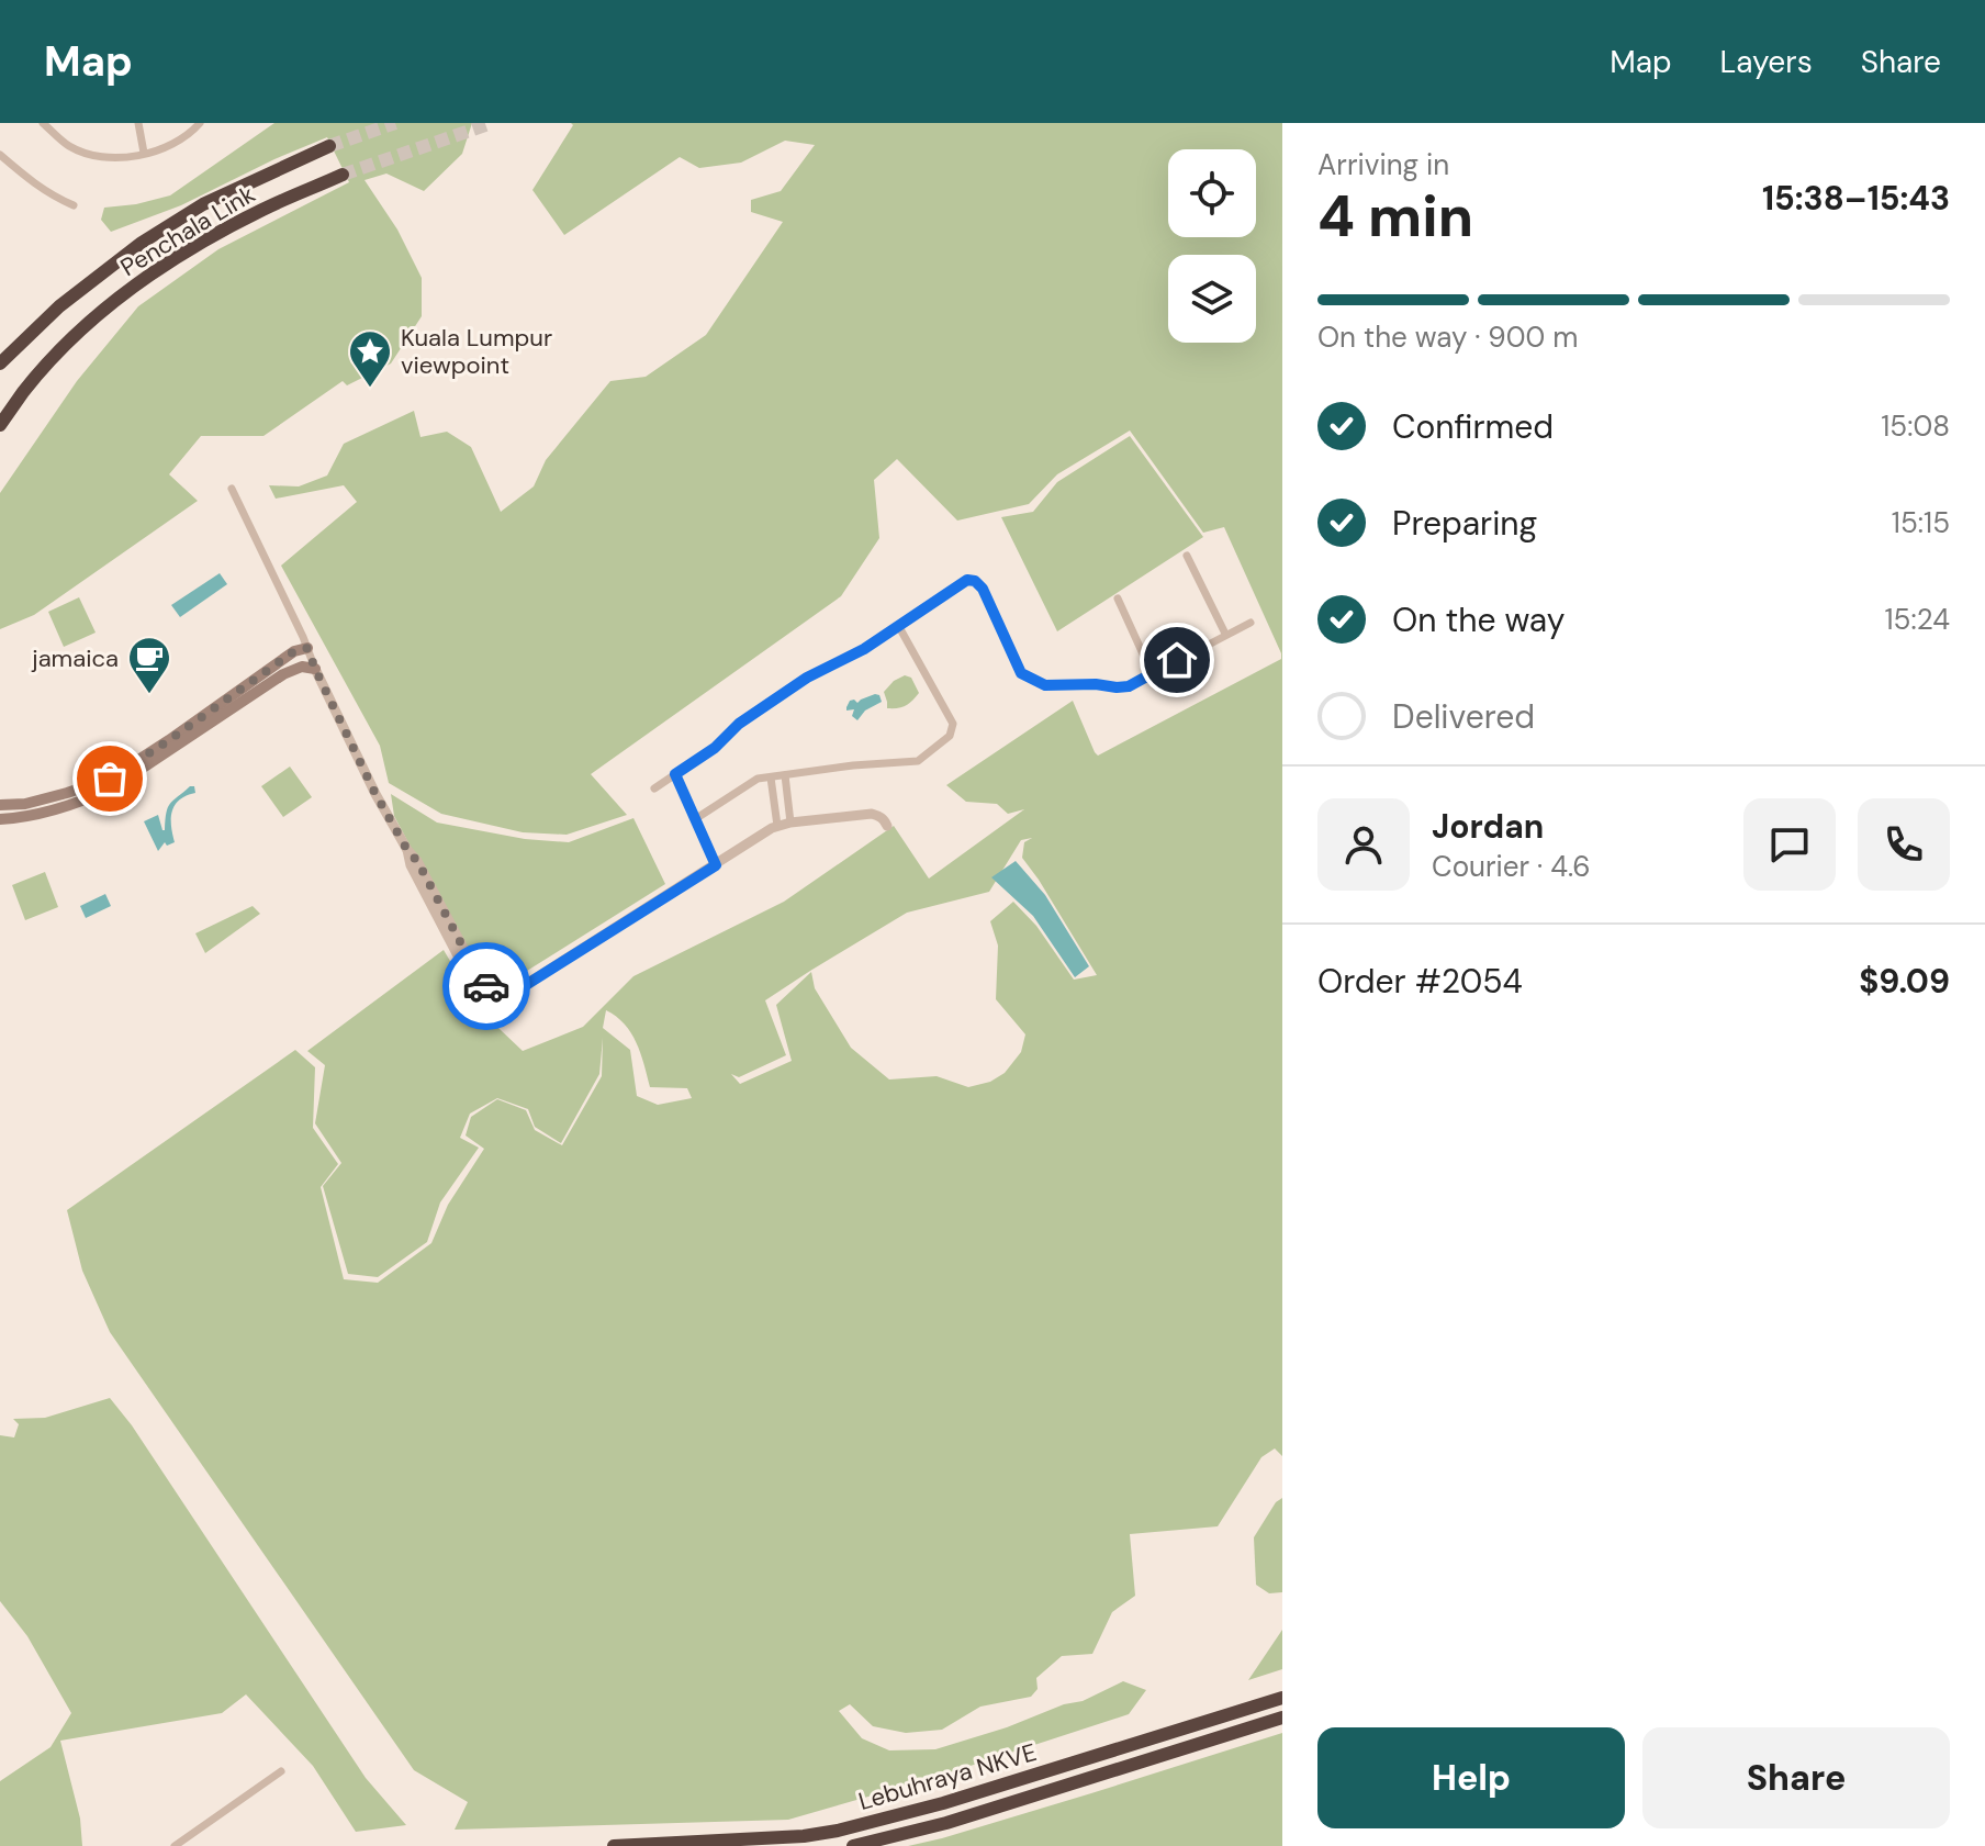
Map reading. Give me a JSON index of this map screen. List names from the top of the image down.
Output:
{
  "streets": {
    "highway": ["Penchala Link", "Lebuhraya NKVE"]
  },
  "places": {
    "place": ["Kuala Lumpur viewpoint"],
    "cafe": ["jamaica"]
  },
  "page": {
    "header": "Map",
    "nav": ["Map", "Layers", "Share"],
    "heading": ["4 min", "Arriving in", "15:38–15:43"],
    "panel": [
      "Jordan",
      "Courier · 4.6",
      "Order #2054",
      "$9.09"
    ],
    "bar": "On the way · 900 m",
    "list": [
      ["Confirmed", "15:08"],
      ["Preparing", "15:15"],
      ["On the way", "15:24"],
      "Delivered"
    ],
    "buttons": ["Help", "Share"]
  }
}
